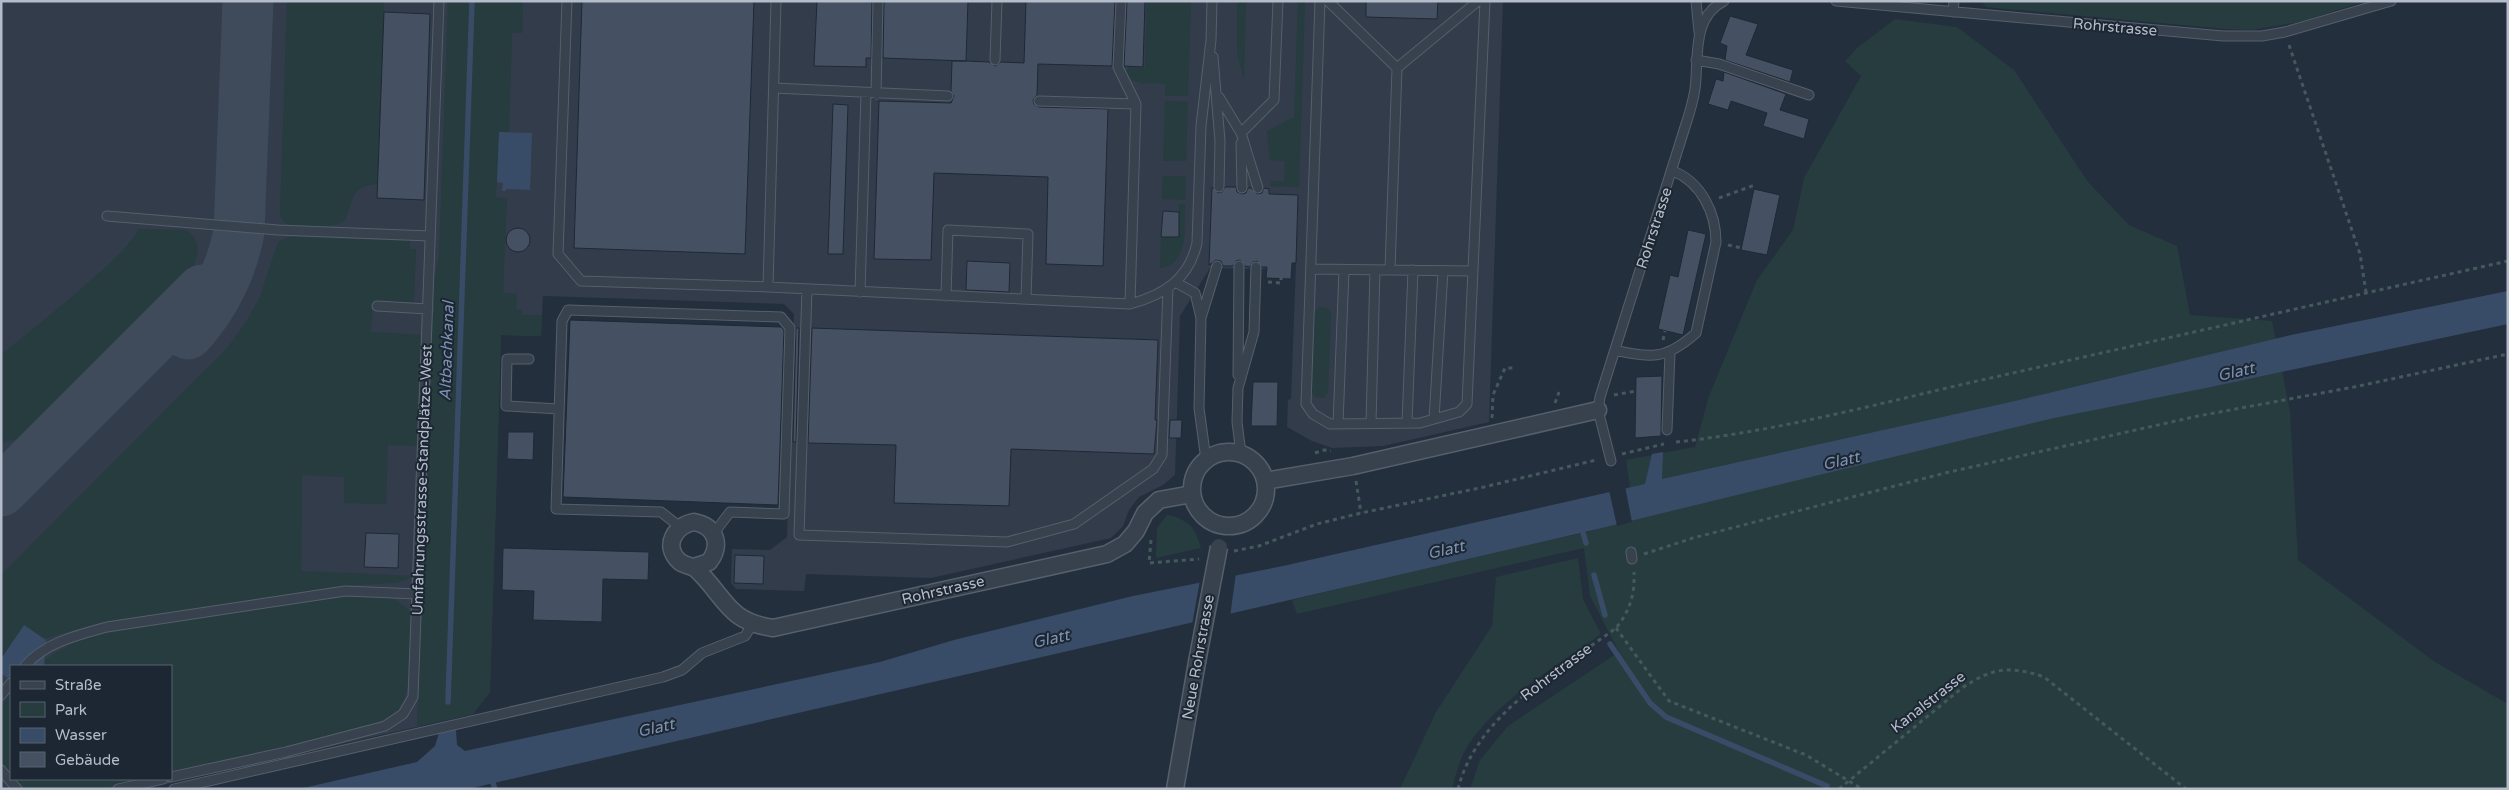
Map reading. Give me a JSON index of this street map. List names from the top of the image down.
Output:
{
  "streets": {
    "street": ["Rohrstrasse", "Neue Rohrstrasse"],
    "lane": ["Umfahrungsstrasse-Standplätze-West"],
    "path": ["Kanalstrasse"]
  },
  "crossings": [
    ["Rohrstrasse", "Neue Rohrstrasse"]
  ],
  "water": ["Altbachkanal", "Glatt"],
  "legend": [
    "Straße",
    "Park",
    "Wasser",
    "Gebäude"
  ]
}
